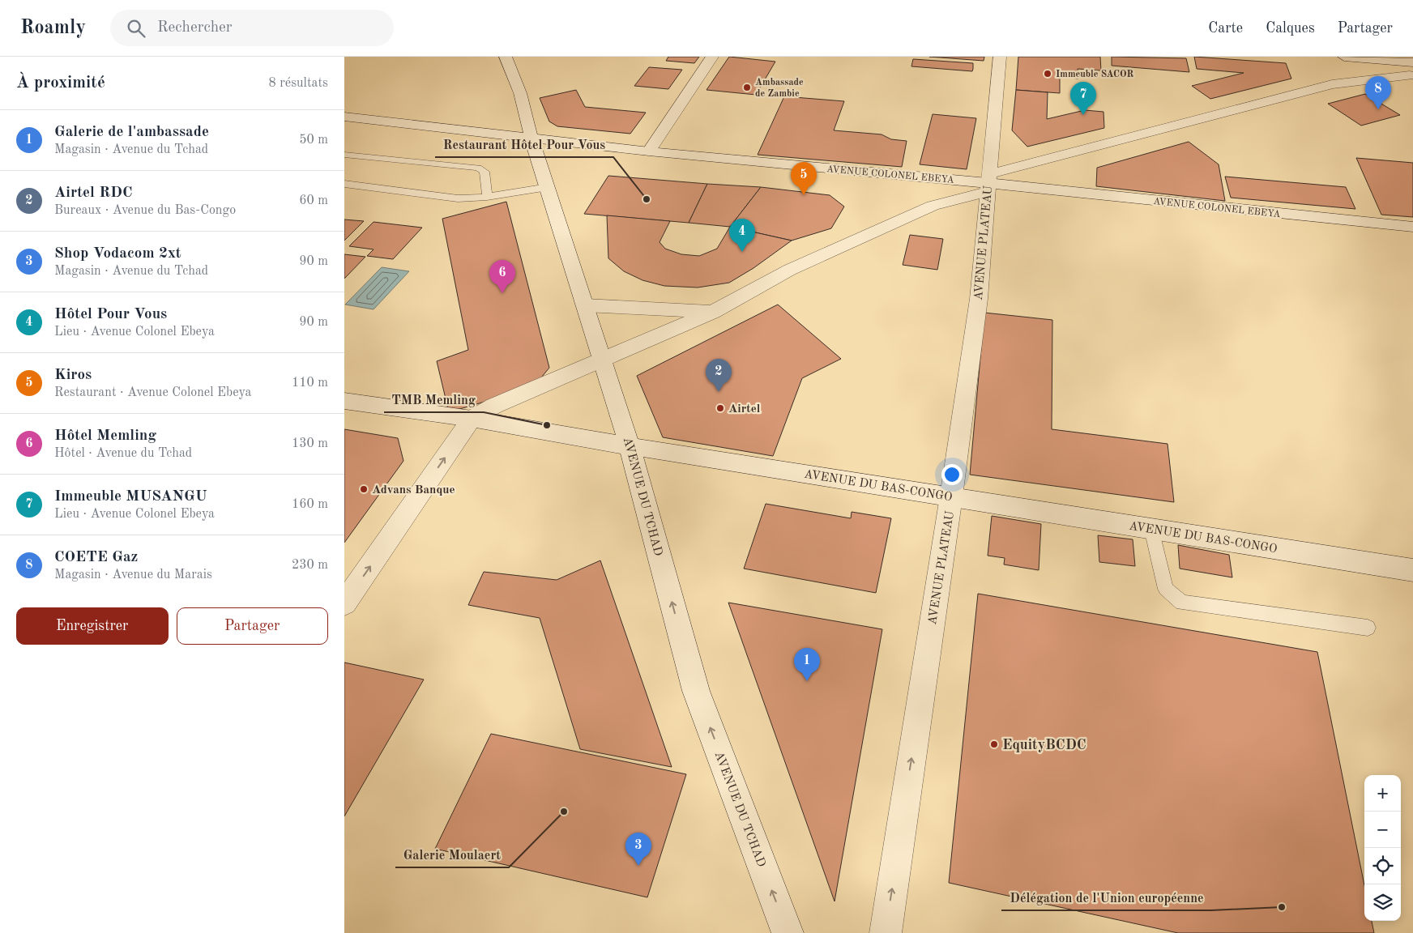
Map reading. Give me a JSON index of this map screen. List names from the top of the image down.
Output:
{
  "streets": {
    "street": [
      "AVENUE COLONEL EBEYA",
      "AVENUE PLATEAU",
      "AVENUE DU BAS-CONGO",
      "AVENUE DU TCHAD"
    ]
  },
  "crossings": [
    ["AVENUE COLONEL EBEYA", "AVENUE PLATEAU"],
    ["AVENUE COLONEL EBEYA", "AVENUE DU TCHAD"],
    ["AVENUE PLATEAU", "AVENUE DU BAS-CONGO"],
    ["AVENUE DU BAS-CONGO", "AVENUE DU TCHAD"]
  ],
  "one_way": ["AVENUE PLATEAU", "AVENUE DU TCHAD"],
  "places": [
    "Immeuble SACOR",
    "Ambassade de Zambie",
    "Restaurant Hôtel Pour Vous",
    "Airtel",
    "TMB Memling",
    "Advans Banque",
    "EquityBCDC",
    "Galerie Moulaert",
    "Délégation de l'Union européenne"
  ],
  "page": {
    "header": "Roamly",
    "search": "Rechercher",
    "nav": ["Carte", "Calques", "Partager"],
    "heading": ["À proximité", "8 résultats"],
    "pins": [
      "8",
      "7",
      "5",
      "4",
      "6",
      "2",
      "1",
      "3"
    ],
    "list": [
      {
        "mark": "1",
        "name": "Galerie de l'ambassade",
        "note": "Magasin · Avenue du Tchad",
        "value": "50 m"
      },
      {
        "mark": "2",
        "name": "Airtel RDC",
        "note": "Bureaux · Avenue du Bas-Congo",
        "value": "60 m"
      },
      {
        "mark": "3",
        "name": "Shop Vodacom 2xt",
        "note": "Magasin · Avenue du Tchad",
        "value": "90 m"
      },
      {
        "mark": "4",
        "name": "Hôtel Pour Vous",
        "note": "Lieu · Avenue Colonel Ebeya",
        "value": "90 m"
      },
      {
        "mark": "5",
        "name": "Kiros",
        "note": "Restaurant · Avenue Colonel Ebeya",
        "value": "110 m"
      },
      {
        "mark": "6",
        "name": "Hôtel Memling",
        "note": "Hôtel · Avenue du Tchad",
        "value": "130 m"
      },
      {
        "mark": "7",
        "name": "Immeuble MUSANGU",
        "note": "Lieu · Avenue Colonel Ebeya",
        "value": "160 m"
      },
      {
        "mark": "8",
        "name": "COETE Gaz",
        "note": "Magasin · Avenue du Marais",
        "value": "230 m"
      }
    ],
    "buttons": ["Enregistrer", "Partager"],
    "map_buttons": ["+", "−"]
  }
}
